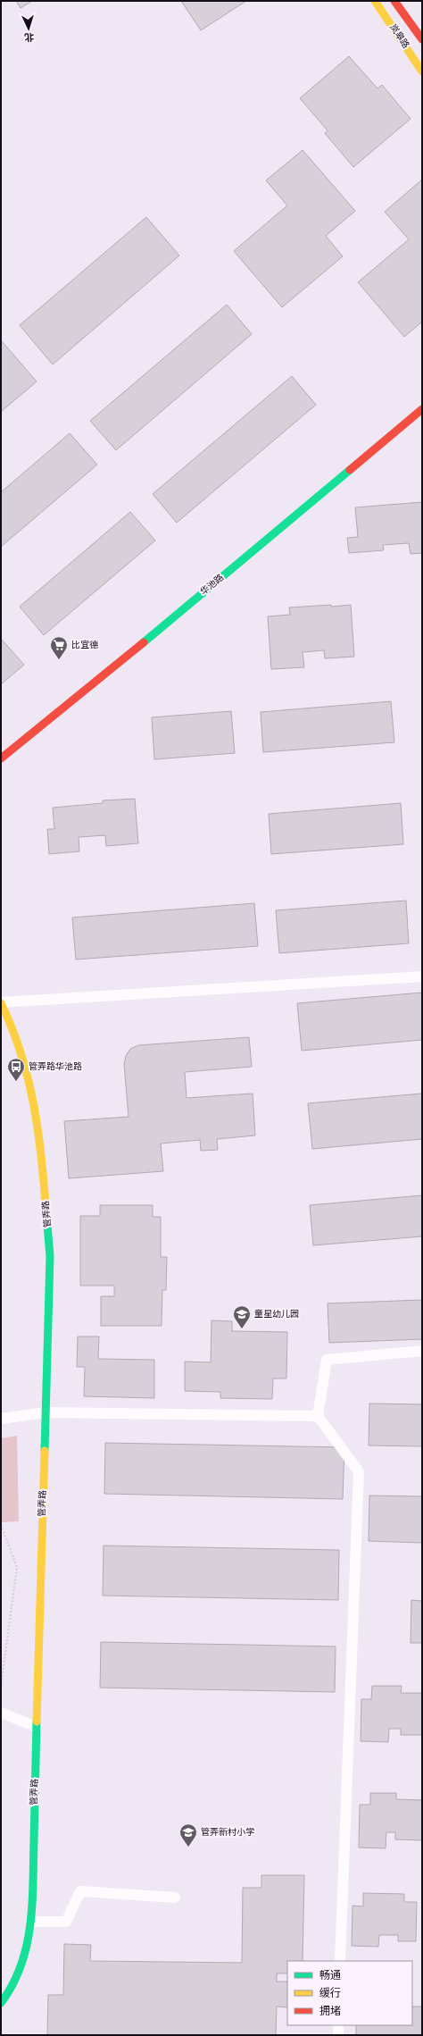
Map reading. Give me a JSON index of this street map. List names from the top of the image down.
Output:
{
  "streets": {
    "street": ["岚皋路", "华池路", "管弄路"]
  },
  "places": {
    "supermarket": ["比宜德"],
    "bus stop": ["管弄路华池路"],
    "school or university": ["童星幼儿园", "管弄新村小学"]
  },
  "legend": ["畅通", "缓行", "拥堵"],
  "north": "bottom"
}
